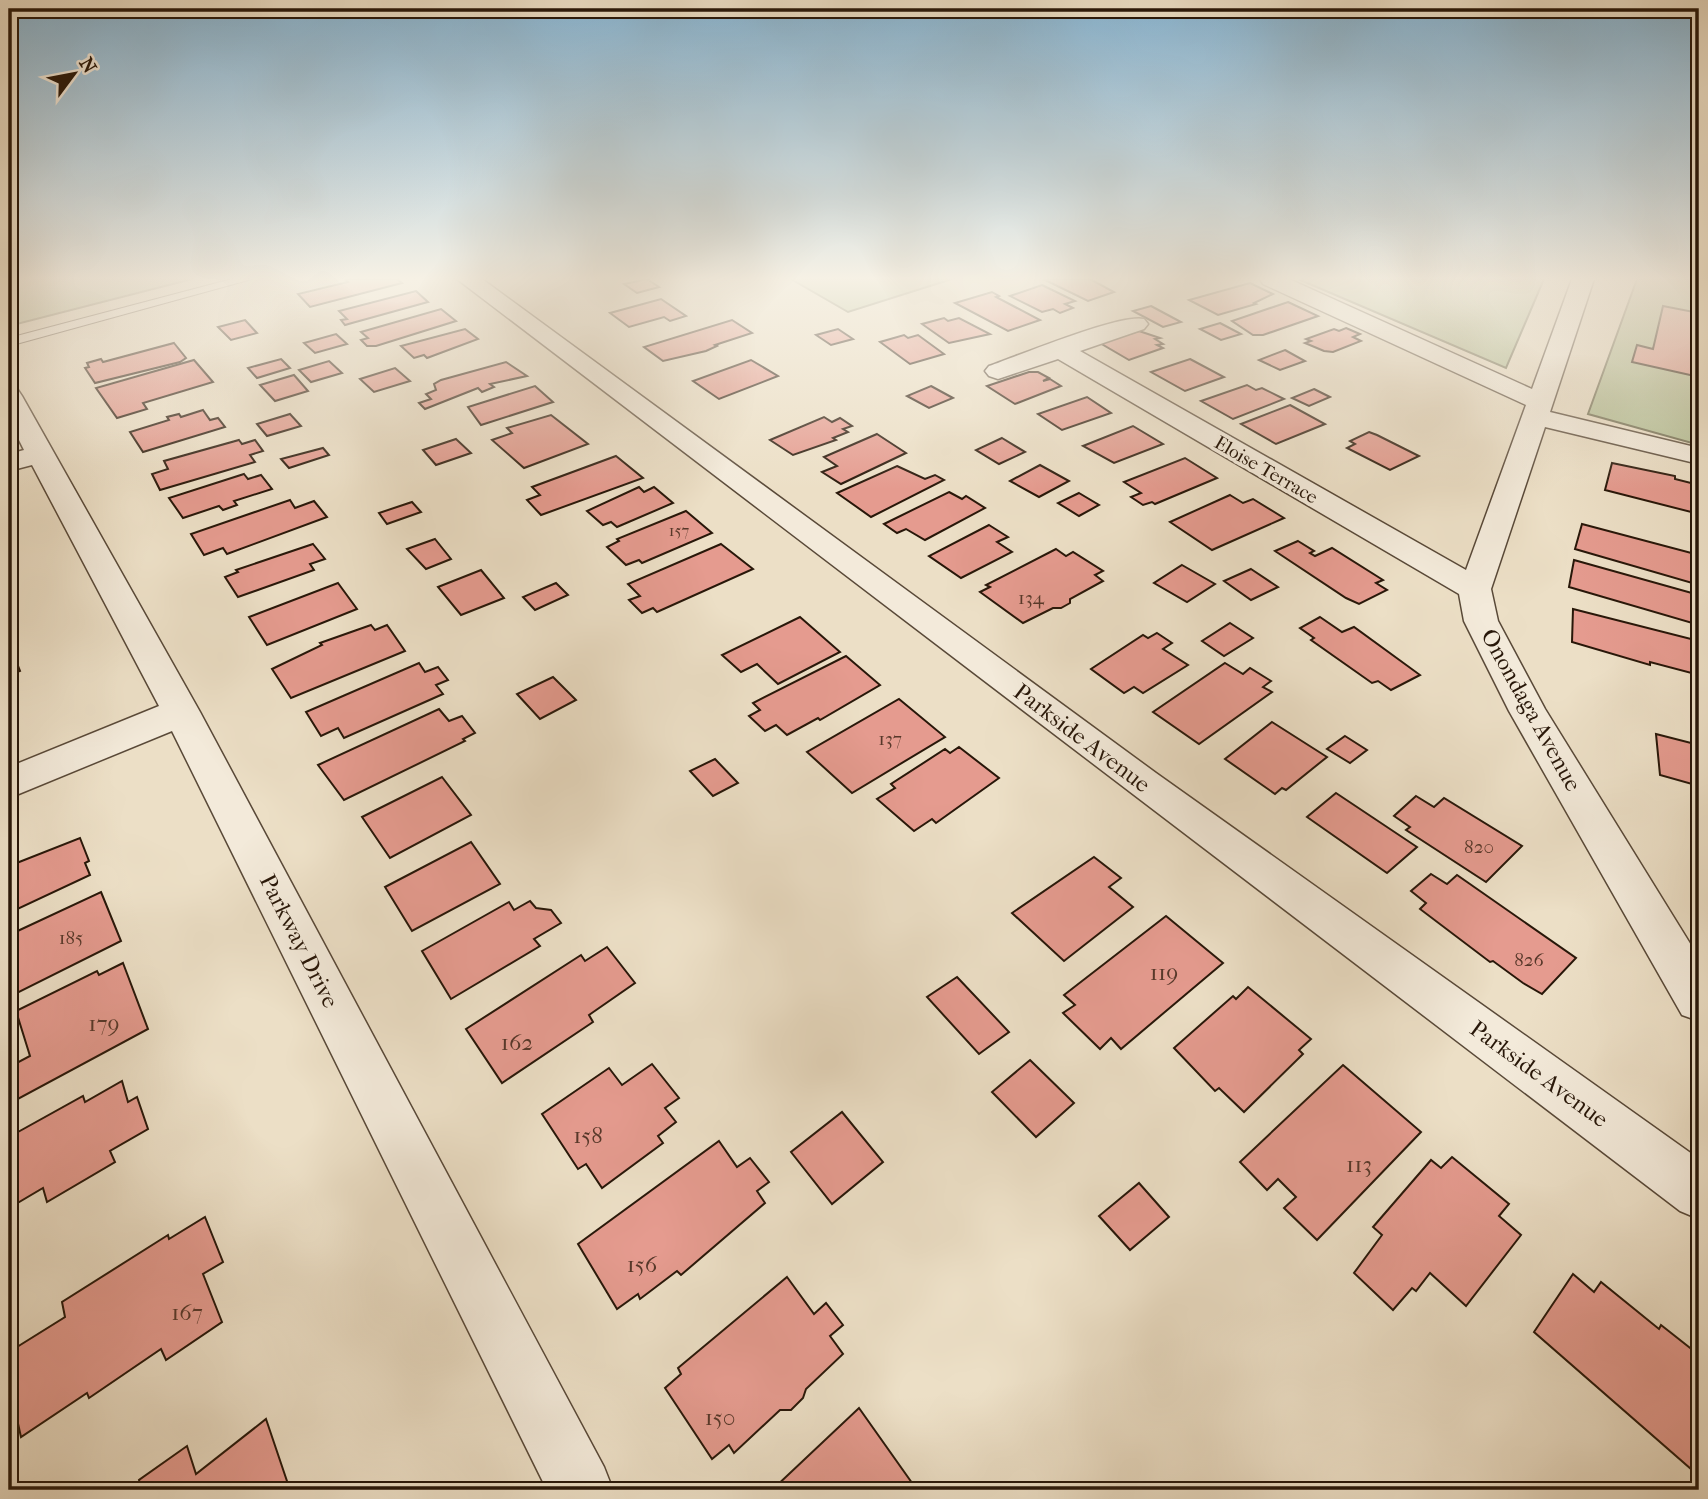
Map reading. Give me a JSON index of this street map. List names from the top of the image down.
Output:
{
  "streets": {
    "street": [
      "Eloise Terrace",
      "Onondaga Avenue",
      "Parkside Avenue",
      "Parkway Drive"
    ]
  },
  "crossings": [
    ["Eloise Terrace", "Onondaga Avenue"]
  ],
  "house_numbers": [
    "157",
    "134",
    "137",
    "820",
    "185",
    "826",
    "119",
    "179",
    "162",
    "158",
    "113",
    "156",
    "167",
    "150"
  ],
  "north": "top right"
}
